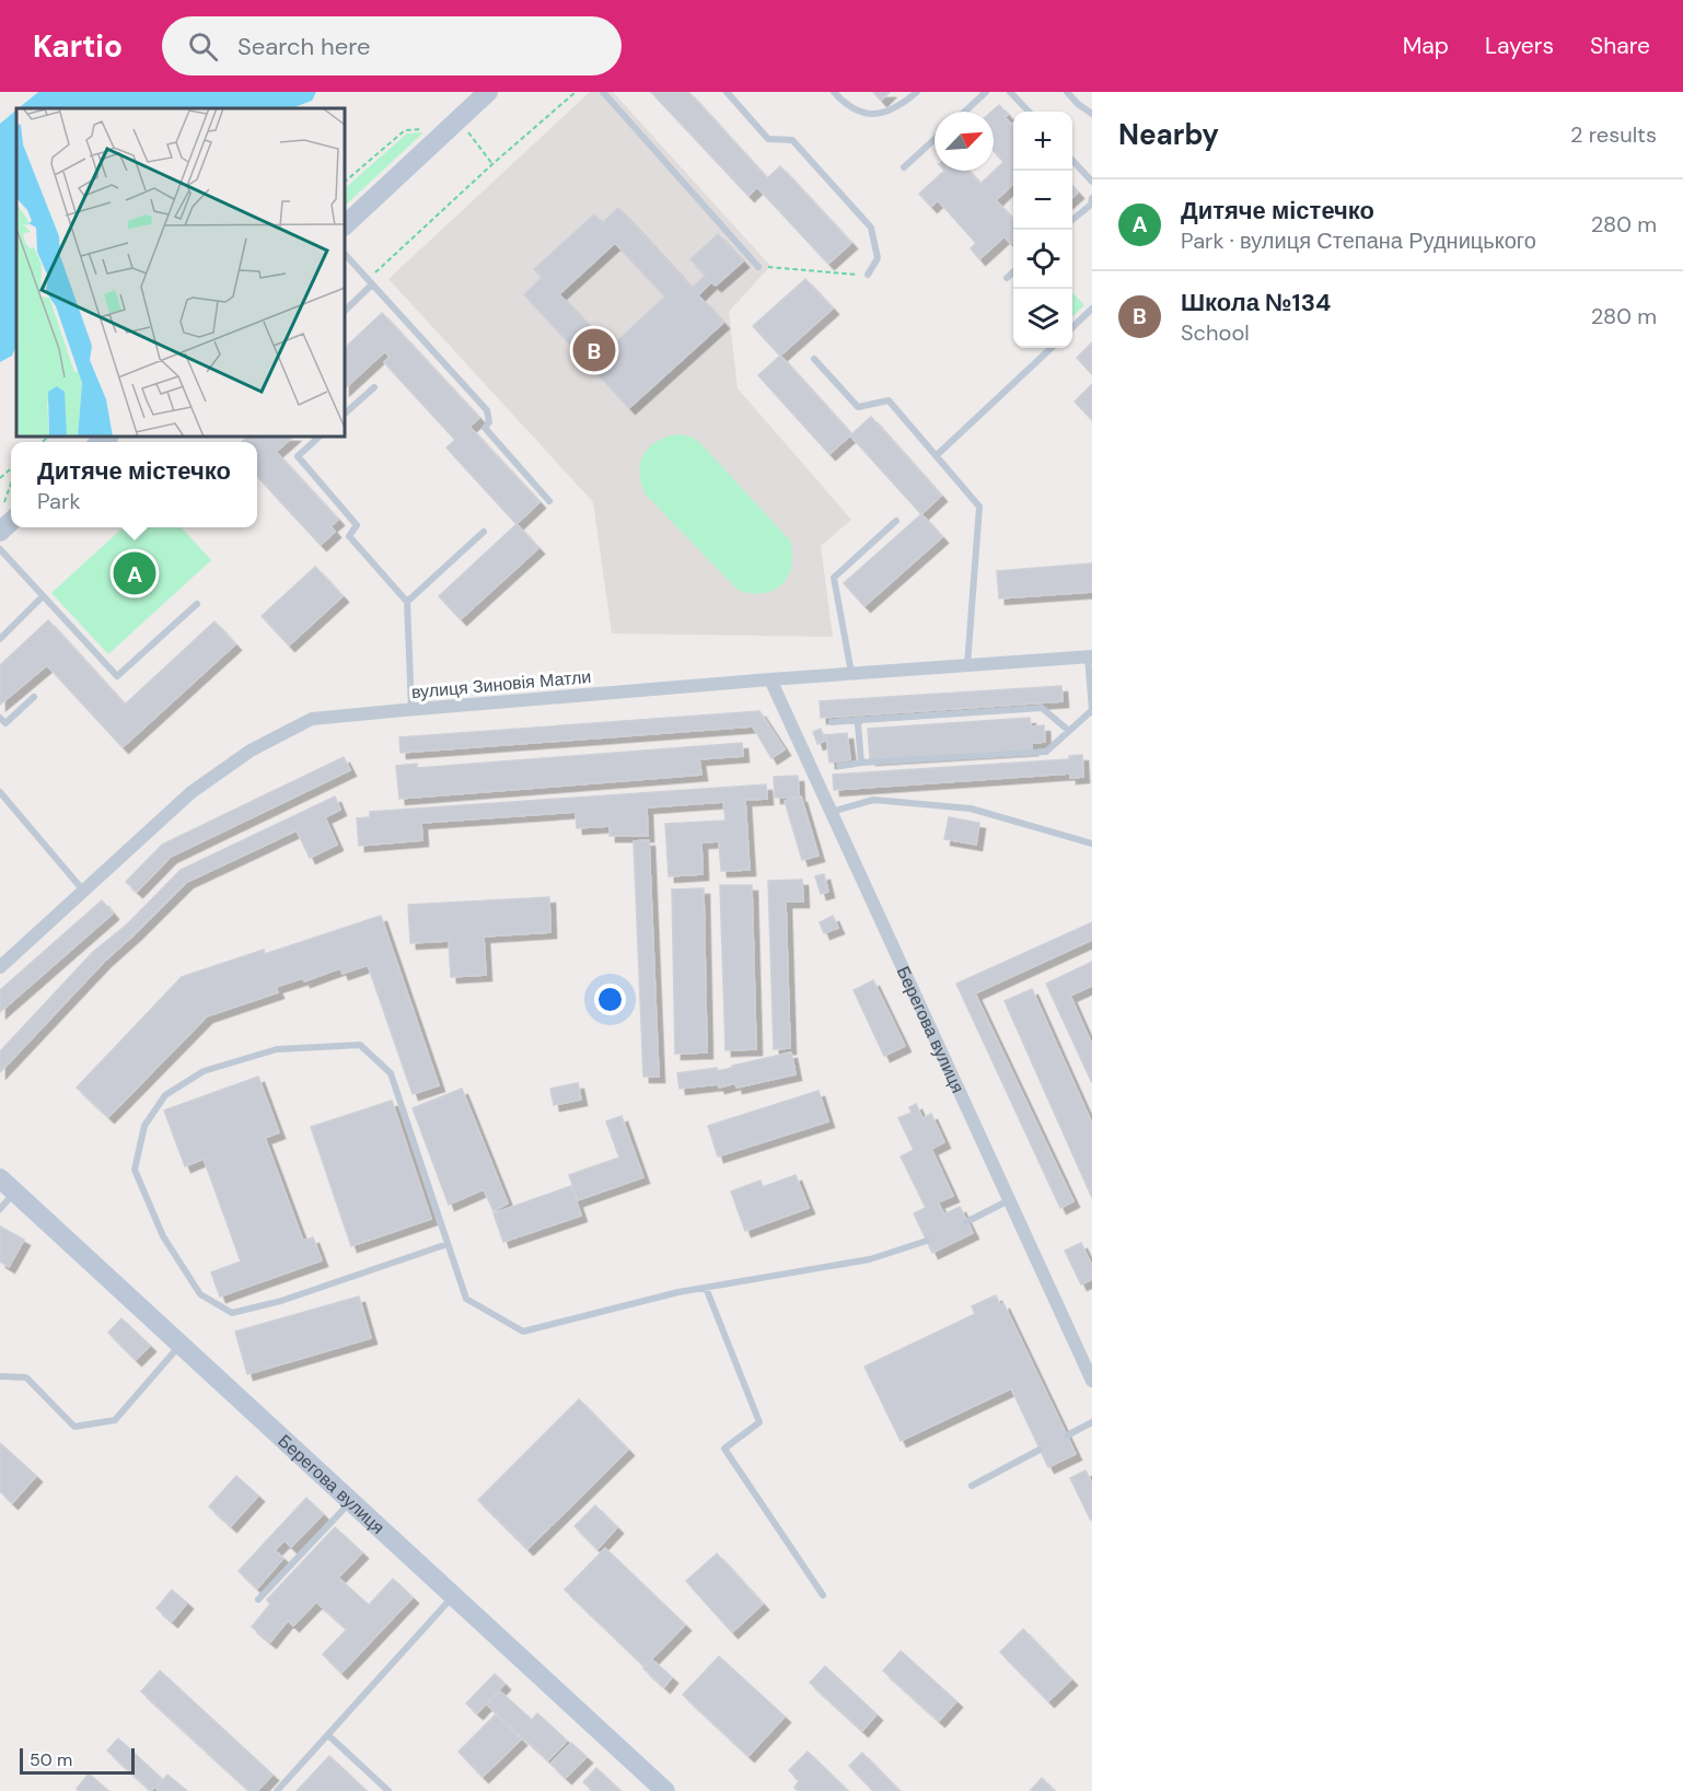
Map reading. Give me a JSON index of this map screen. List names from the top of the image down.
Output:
{
  "streets": {
    "street": ["вулиця Зиновія Матли", "Берегова вулиця"]
  },
  "crossings": [
    ["вулиця Зиновія Матли", "Берегова вулиця"]
  ],
  "scale_bar": "50 m",
  "north": "top right",
  "page": {
    "header": "Kartio",
    "search": "Search here",
    "nav": ["Map", "Layers", "Share"],
    "heading": ["Nearby", "2 results"],
    "map_buttons": ["+", "−"],
    "list": [
      {
        "mark": "A",
        "name": "Дитяче містечко",
        "note": "Park · вулиця Степана Рудницького",
        "value": "280 m"
      },
      {
        "mark": "B",
        "name": "Школа №134",
        "note": "School",
        "value": "280 m"
      }
    ],
    "pins": ["B", "A"],
    "popup": ["Дитяче містечко", "Park"],
    "scale": "50 m"
  }
}
